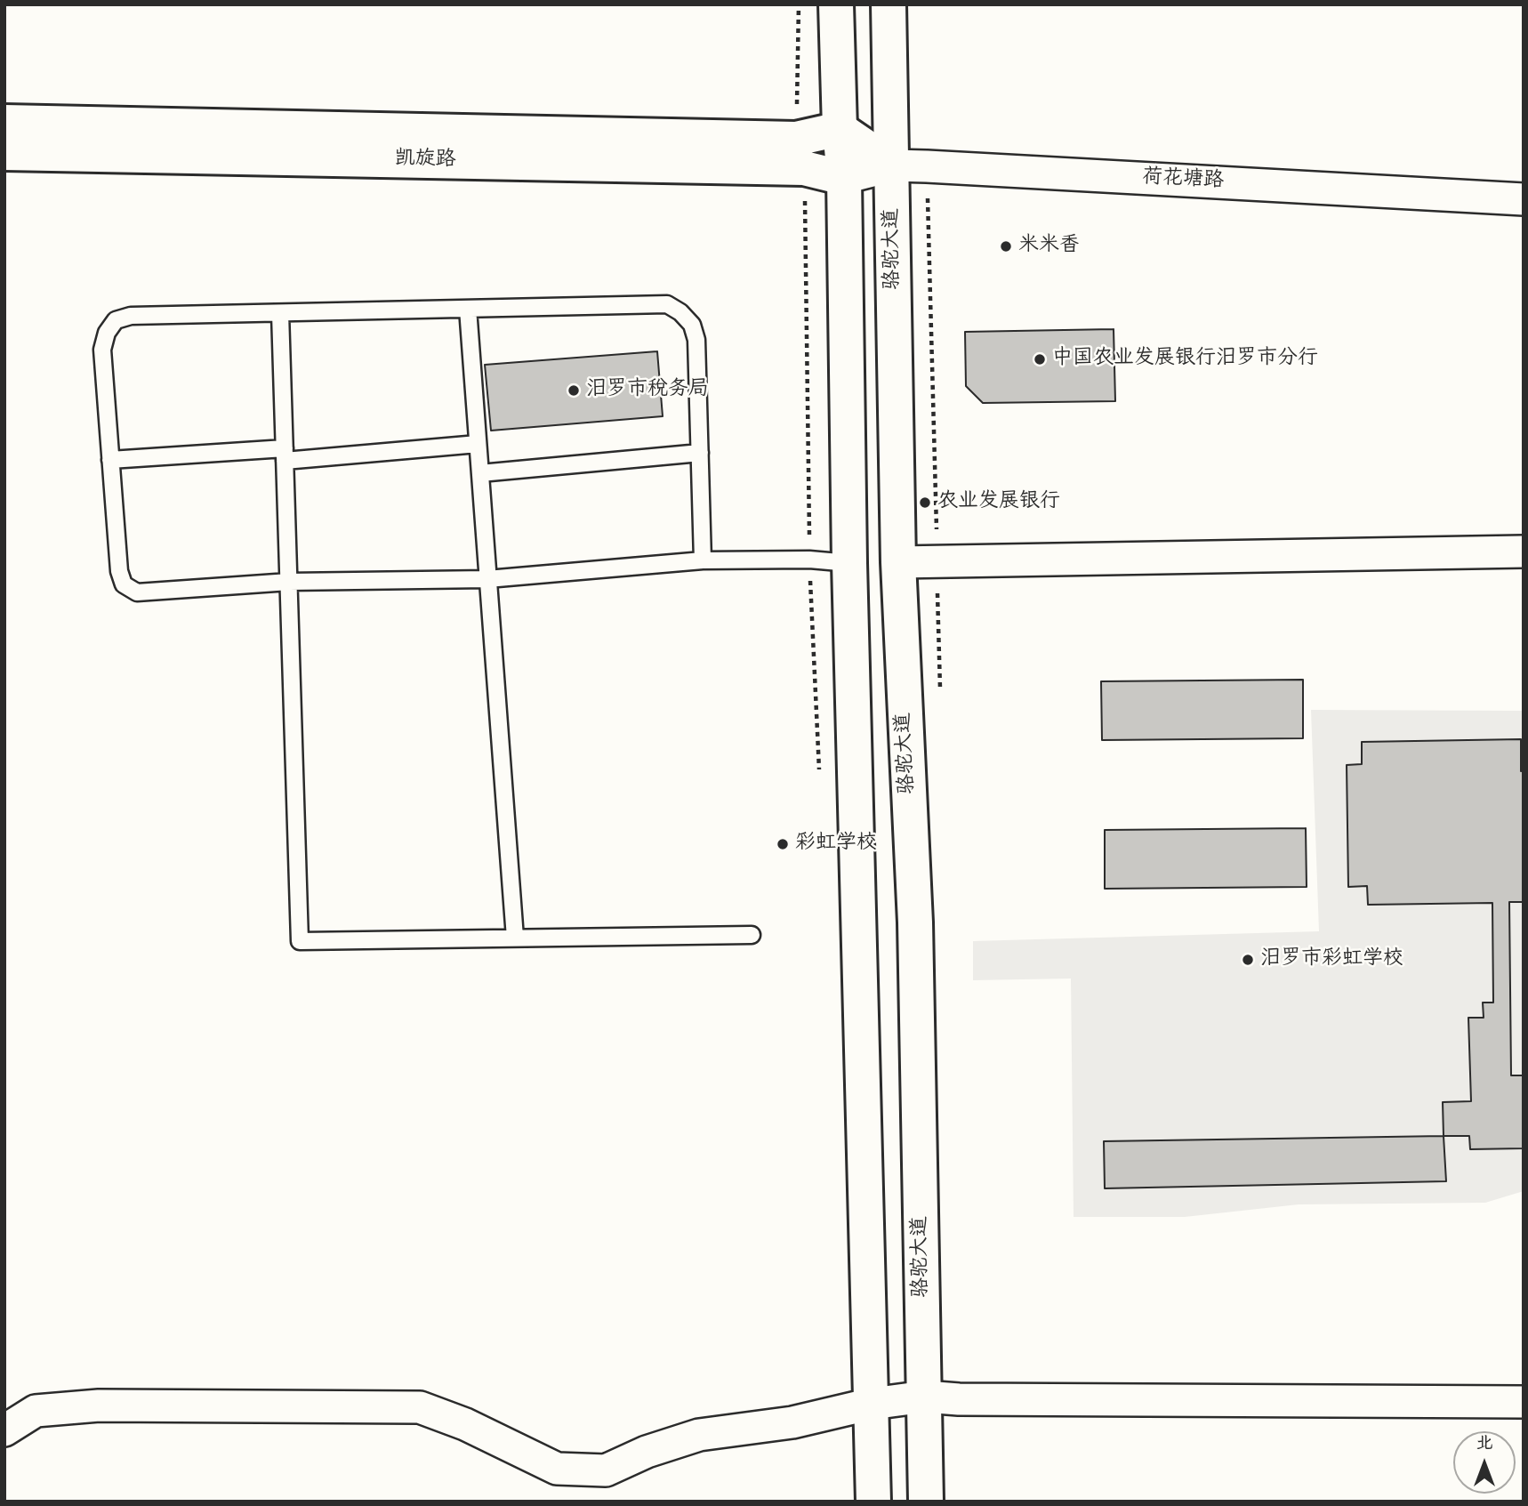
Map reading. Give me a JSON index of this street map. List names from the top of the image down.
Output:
{
  "streets": {
    "main road": ["凯旋路", "骆驼大道"],
    "street": ["荷花塘路"]
  },
  "crossings": [
    ["凯旋路", "荷花塘路"],
    ["荷花塘路", "骆驼大道"]
  ],
  "places": [
    "米米香",
    "中国农业发展银行汨罗市分行",
    "汨罗市税务局",
    "农业发展银行",
    "彩虹学校",
    "汨罗市彩虹学校"
  ],
  "north": "top"
}
